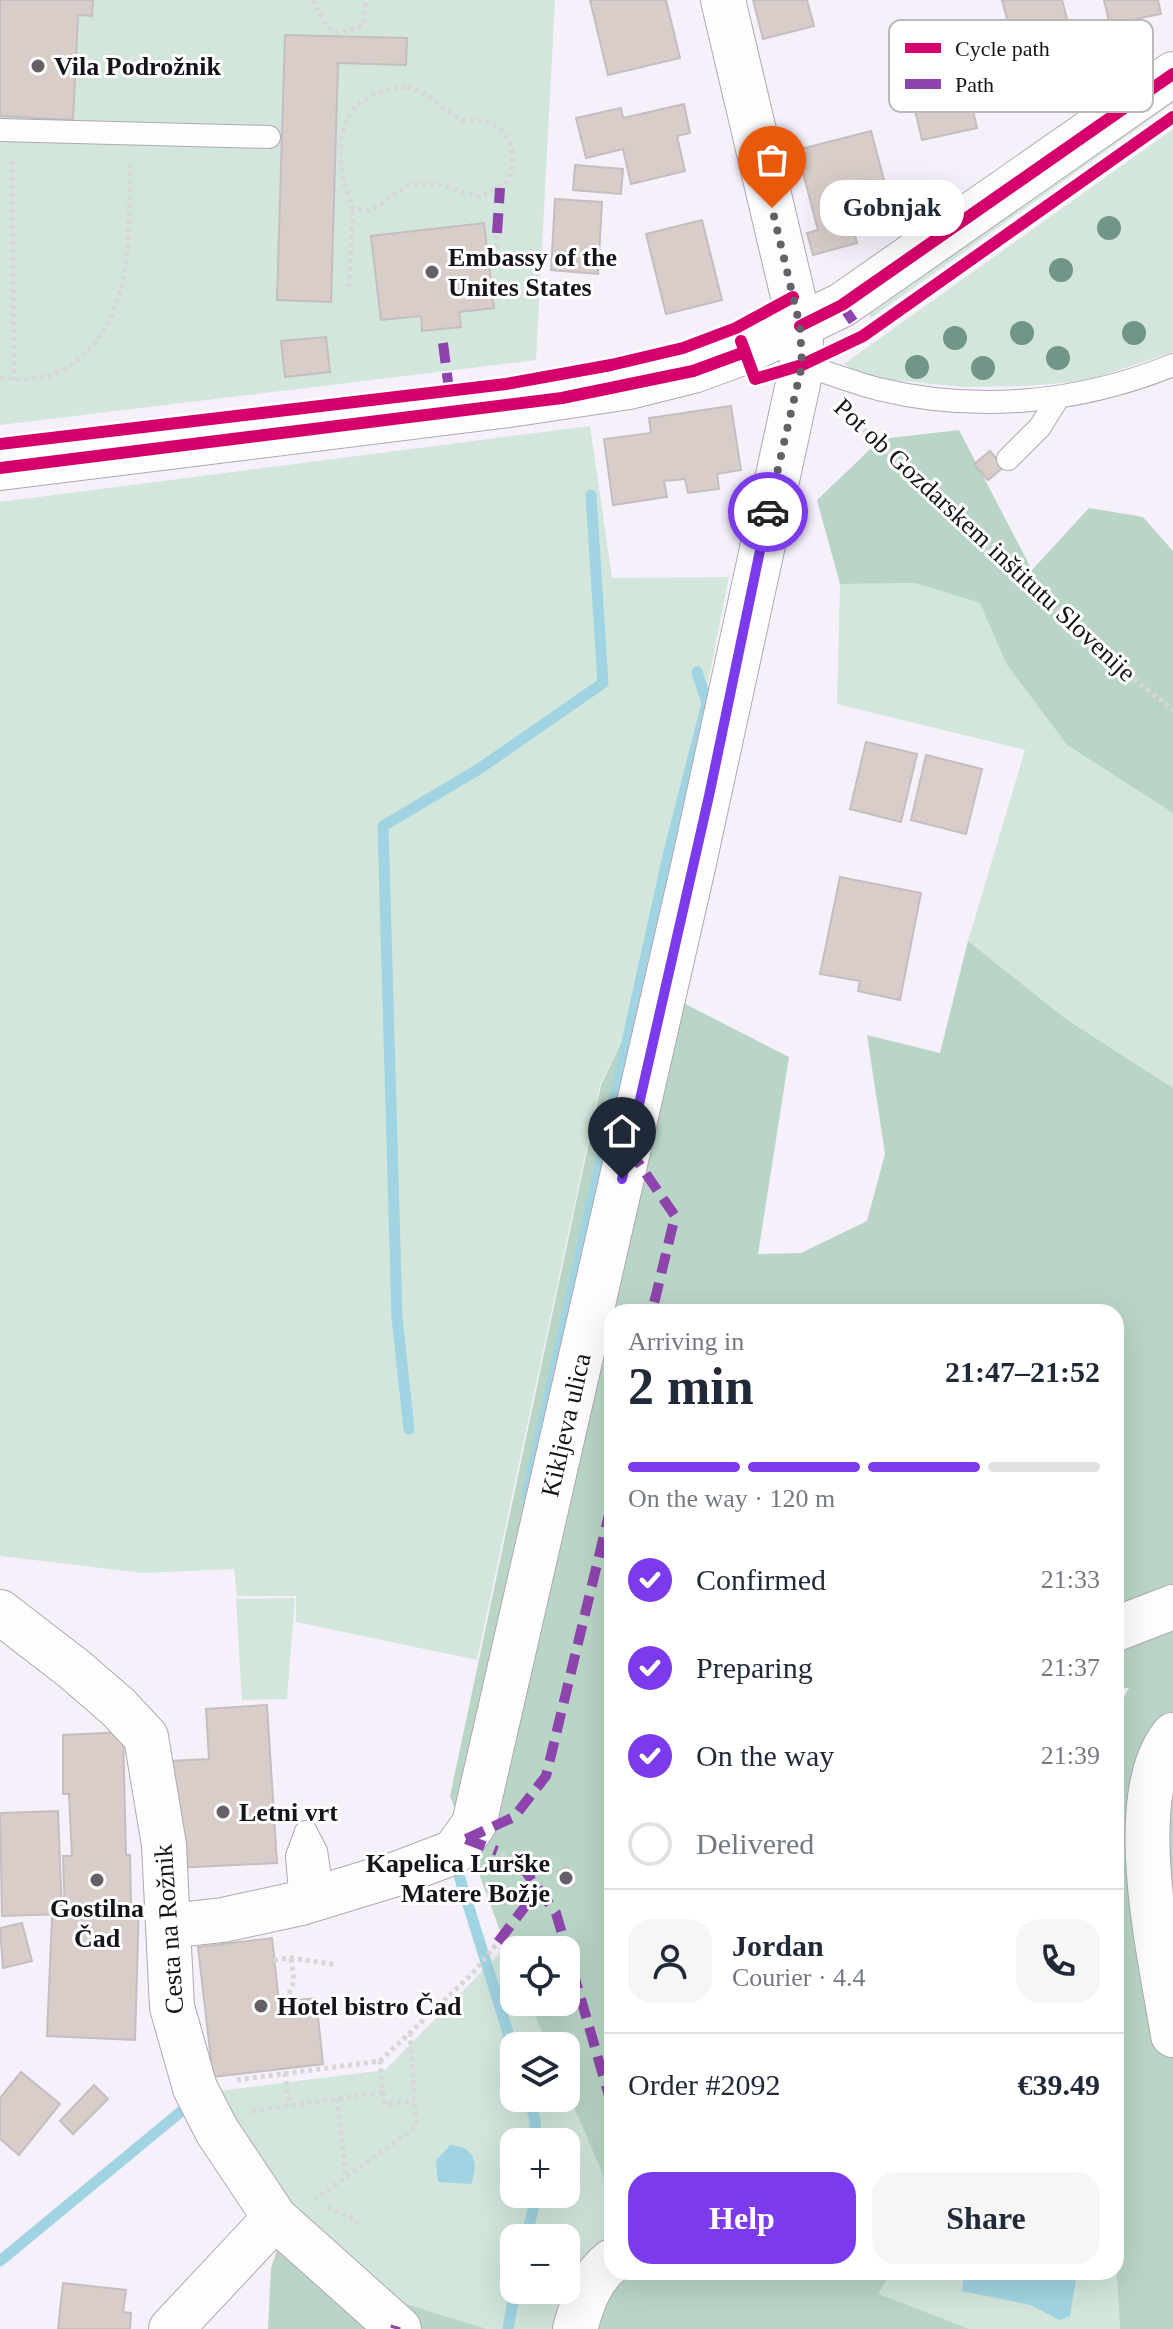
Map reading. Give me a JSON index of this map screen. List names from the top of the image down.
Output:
{
  "streets": {
    "street": ["Kikljeva ulica", "Cesta na Rožnik"],
    "path": ["Pot ob Gozdarskem inštitutu Slovenije"]
  },
  "crossings": [
    ["Pot ob Gozdarskem inštitutu Slovenije", "Kikljeva ulica"],
    ["Kikljeva ulica", "Cesta na Rožnik"]
  ],
  "places": [
    "Vila Podrožnik",
    "Gobnjak",
    "Embassy of the Unites States",
    "Letni vrt",
    "Kapelica Lurške Matere Božje",
    "Gostilna Čad",
    "Hotel bistro Čad"
  ],
  "legend": ["Cycle path", "Path"],
  "page": {
    "bubble": "Gobnjak",
    "heading": ["2 min", "Arriving in", "21:47–21:52"],
    "panel": [
      "Jordan",
      "Courier · 4.4",
      "Order #2092",
      "€39.49"
    ],
    "bar": "On the way · 120 m",
    "list": [
      ["Confirmed", "21:33"],
      ["Preparing", "21:37"],
      ["On the way", "21:39"],
      "Delivered"
    ],
    "map_buttons": ["+", "−"],
    "buttons": ["Help", "Share"]
  }
}
